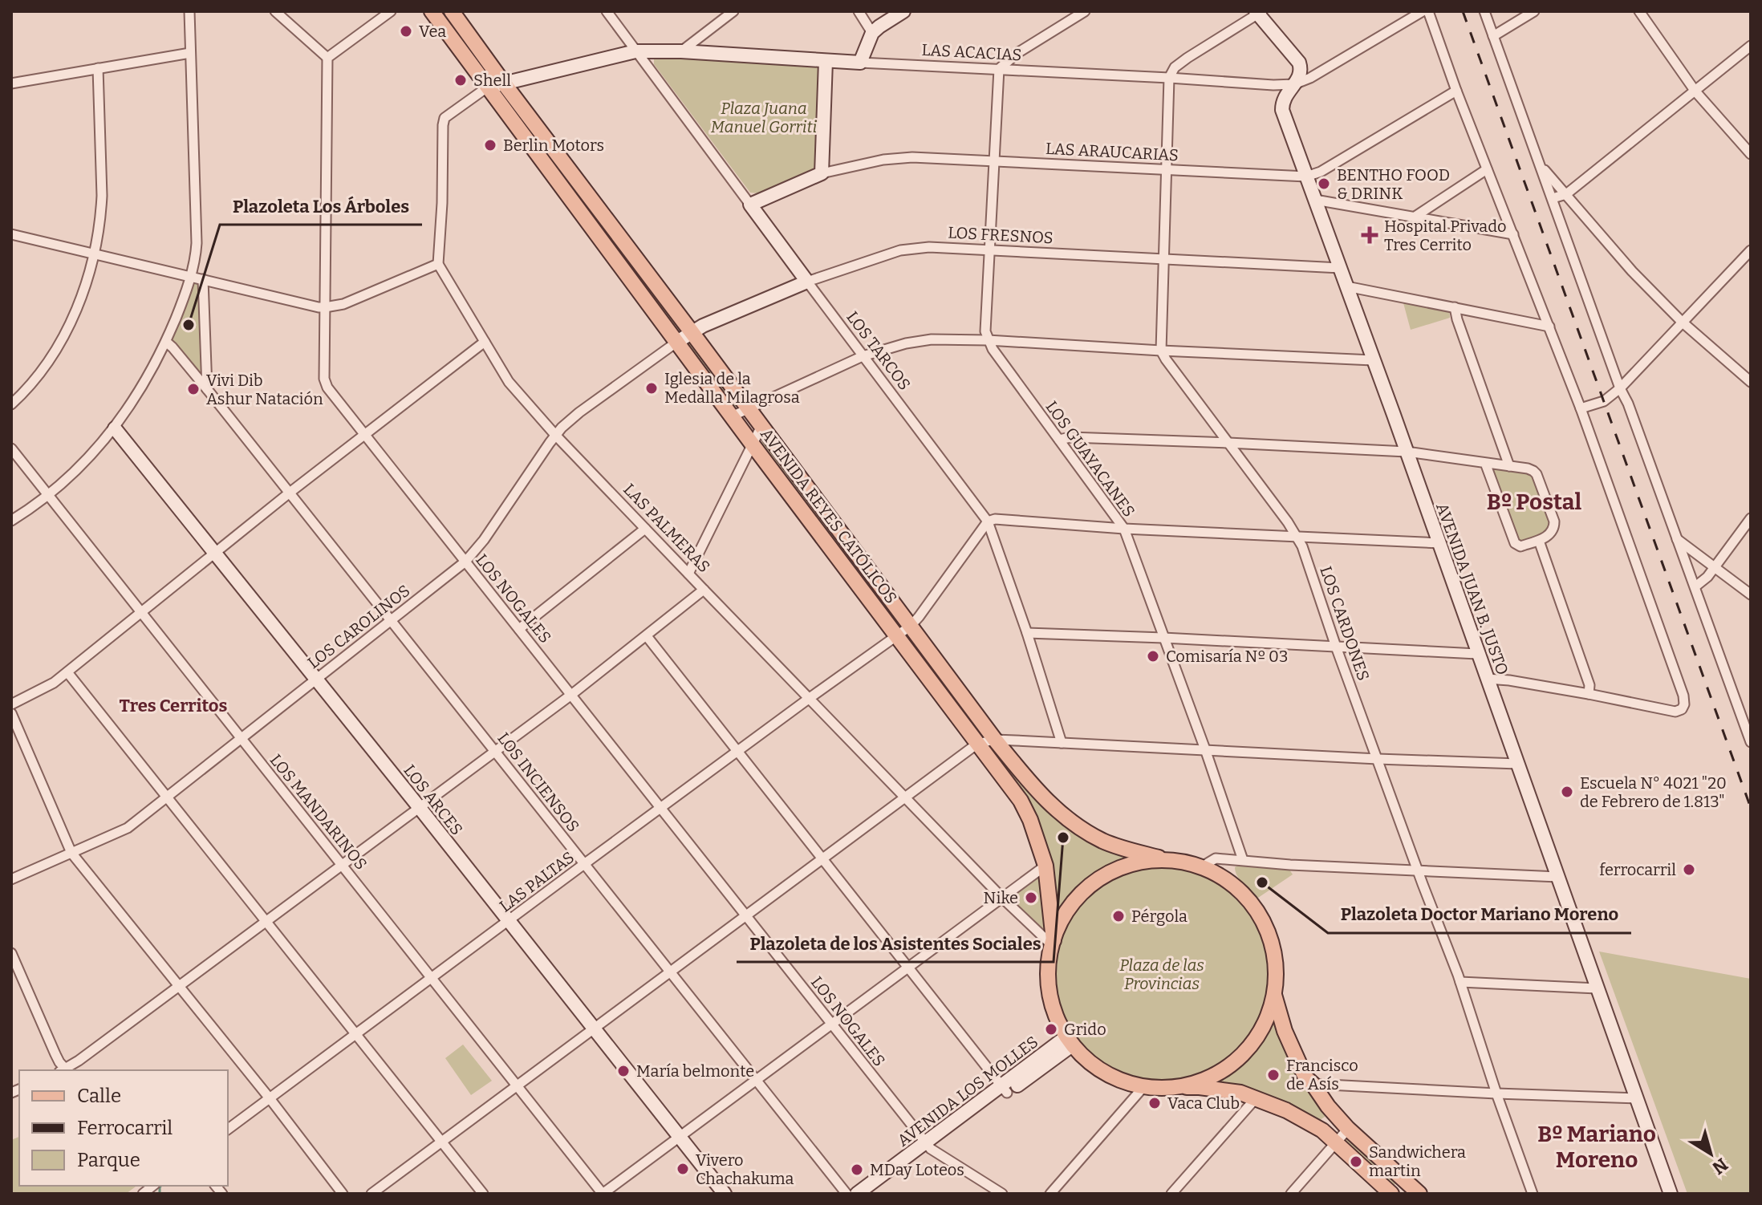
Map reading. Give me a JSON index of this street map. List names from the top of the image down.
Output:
{
  "streets": {
    "main road": ["AVENIDA REYES CATÓLICOS"],
    "street": [
      "LAS ACACIAS",
      "LAS ARAUCARIAS",
      "LOS FRESNOS",
      "LOS TARCOS",
      "LOS GUAYACANES",
      "LAS PALMERAS",
      "AVENIDA JUAN B. JUSTO",
      "LOS NOGALES",
      "LOS CARDONES",
      "LOS CAROLINOS",
      "LOS INCIENSOS",
      "LOS ARCES",
      "LOS MANDARINOS",
      "LAS PALTAS",
      "AVENIDA LOS MOLLES"
    ]
  },
  "crossings": [
    ["LAS ACACIAS", "LOS TARCOS"],
    ["LAS ACACIAS", "AVENIDA REYES CATÓLICOS"],
    ["LAS ACACIAS", "AVENIDA JUAN B. JUSTO"],
    ["LAS ARAUCARIAS", "LOS TARCOS"],
    ["LAS ARAUCARIAS", "AVENIDA JUAN B. JUSTO"],
    ["LOS FRESNOS", "LOS TARCOS"],
    ["LOS FRESNOS", "AVENIDA REYES CATÓLICOS"],
    ["LOS FRESNOS", "AVENIDA JUAN B. JUSTO"],
    ["LOS FRESNOS", "LOS CAROLINOS"],
    ["LOS TARCOS", "LAS PALTAS"],
    ["AVENIDA REYES CATÓLICOS", "LAS PALMERAS"],
    ["AVENIDA REYES CATÓLICOS", "LOS CAROLINOS"],
    ["AVENIDA REYES CATÓLICOS", "LAS PALTAS"],
    ["AVENIDA REYES CATÓLICOS", "AVENIDA LOS MOLLES"],
    ["LAS PALMERAS", "LOS CAROLINOS"],
    ["LAS PALMERAS", "LAS PALTAS"],
    ["LAS PALMERAS", "AVENIDA LOS MOLLES"],
    ["LOS NOGALES", "LOS CAROLINOS"],
    ["LOS NOGALES", "LAS PALTAS"],
    ["LOS NOGALES", "AVENIDA LOS MOLLES"],
    ["LOS CAROLINOS", "LOS INCIENSOS"],
    ["LOS CAROLINOS", "LOS ARCES"],
    ["LOS CAROLINOS", "LOS MANDARINOS"],
    ["LOS INCIENSOS", "LAS PALTAS"],
    ["LOS ARCES", "LAS PALTAS"],
    ["LOS MANDARINOS", "LAS PALTAS"]
  ],
  "districts": ["Bº Postal", "Tres Cerritos", "Bº Mariano Moreno"],
  "parks": ["Plaza Juana Manuel Gorriti", "Plaza de las Provincias"],
  "places": {
    "other": [
      "Vea",
      "Shell",
      "Berlin Motors",
      "BENTHO FOOD & DRINK",
      "Plazoleta Los Árboles",
      "Iglesia de la Medalla Milagrosa",
      "Vivi Dib Ashur Natación",
      "Comisaría Nº 03",
      "Escuela N° 4021 \"20 de Febrero de 1.813\"",
      "Plazoleta de los Asistentes Sociales",
      "ferrocarril",
      "Plazoleta Doctor Mariano Moreno",
      "Nike",
      "Pérgola",
      "Grido",
      "María belmonte",
      "Francisco de Asís",
      "Vaca Club",
      "Sandwichera martin",
      "Vivero Chachakuma",
      "MDay Loteos"
    ],
    "health": ["Hospital Privado Tres Cerrito"]
  },
  "legend": ["Calle", "Ferrocarril", "Parque"],
  "north": "bottom right"
}
